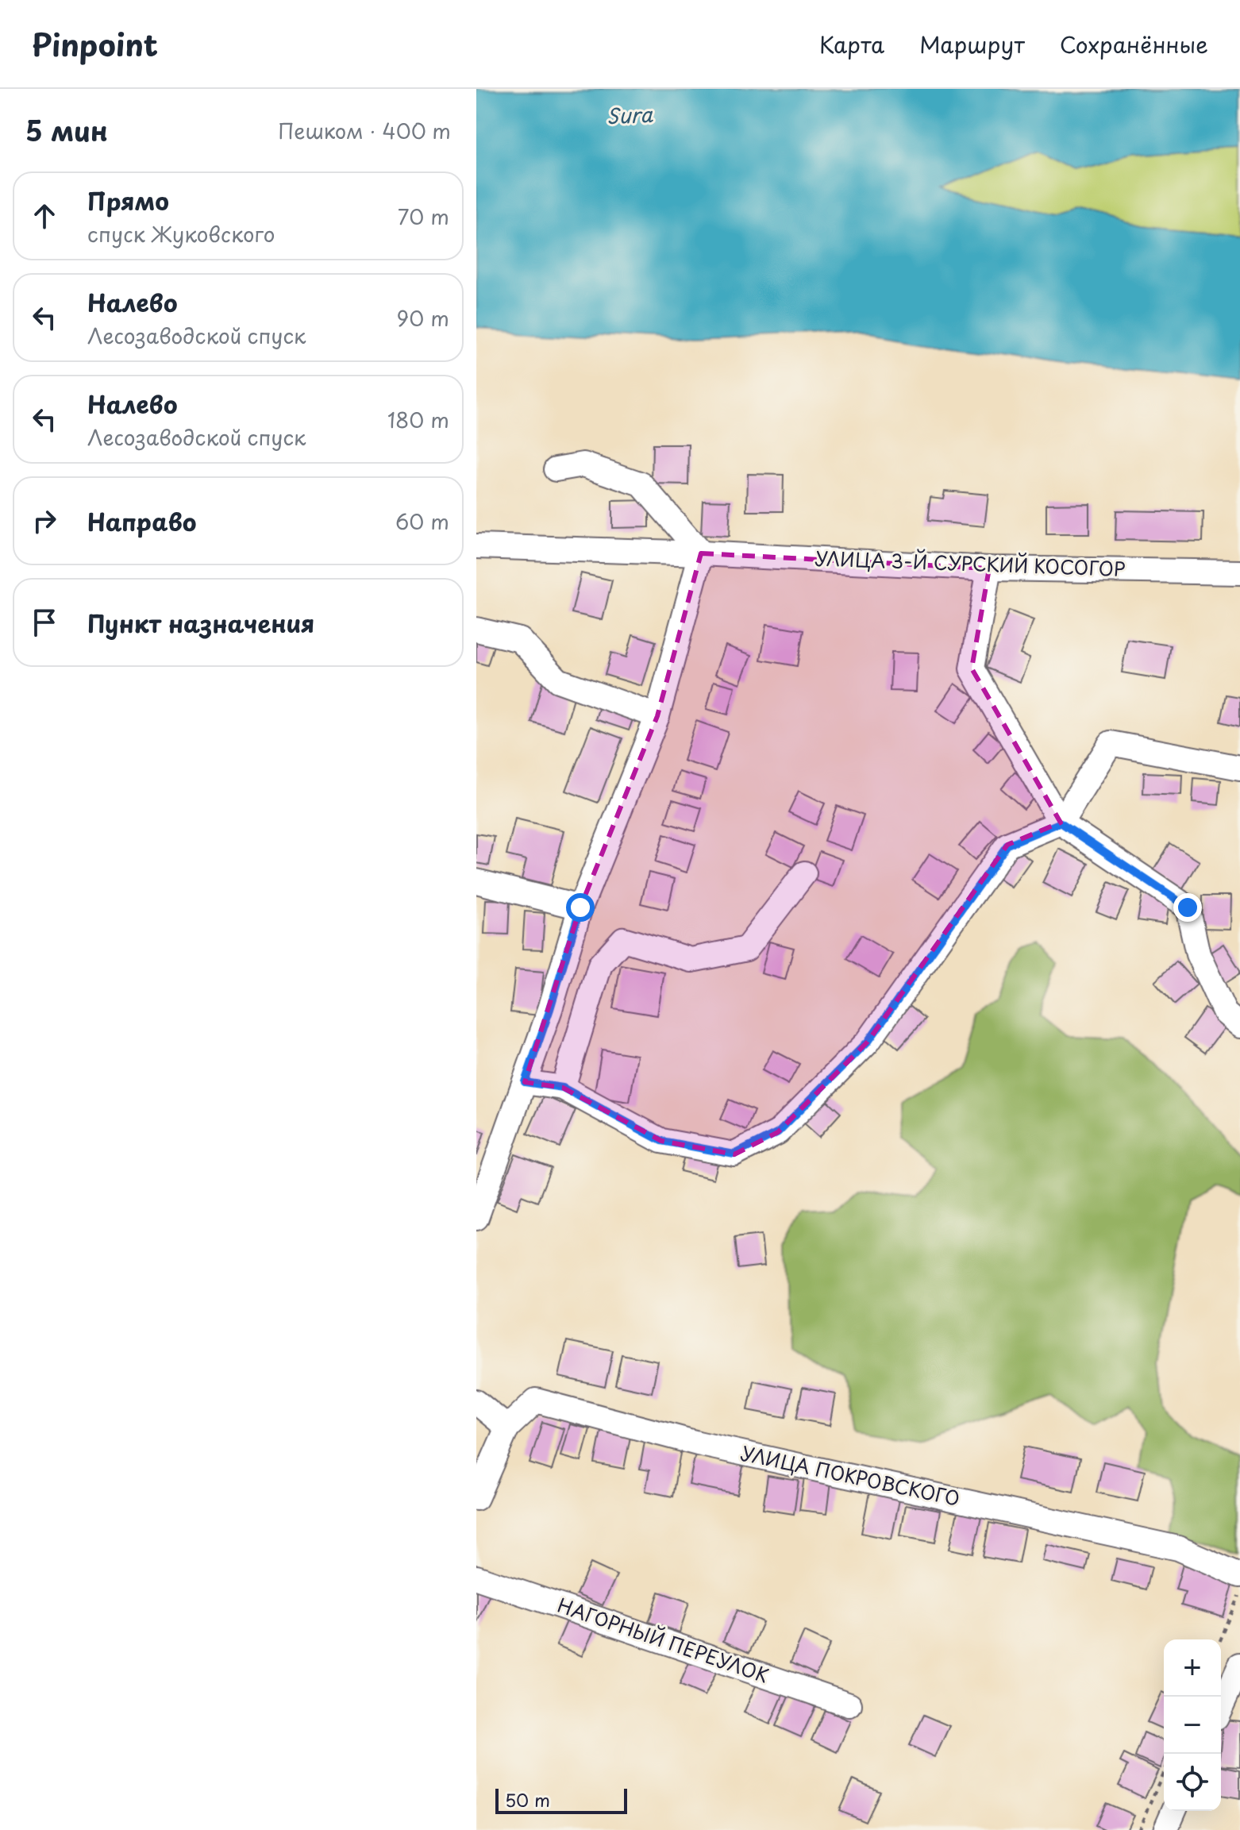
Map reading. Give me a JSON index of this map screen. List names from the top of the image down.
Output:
{
  "streets": {
    "street": ["УЛИЦА 3-Й СУРСКИЙ КОСОГОР", "УЛИЦА ПОКРОВСКОГО", "НАГОРНЫЙ ПЕРЕУЛОК"]
  },
  "water": ["Sura"],
  "scale_bar": "50 m",
  "page": {
    "header": "Pinpoint",
    "nav": ["Карта", "Маршрут", "Сохранённые"],
    "heading": ["5 мин", "Пешком · 400 m"],
    "list": [
      ["Прямо", "спуск Жуковского", "70 m"],
      ["Налево", "Лесозаводской спуск", "90 m"],
      ["Налево", "Лесозаводской спуск", "180 m"],
      ["Направо", "60 m"],
      "Пункт назначения"
    ],
    "map_buttons": ["+", "−"],
    "scale": "50 m"
  }
}
